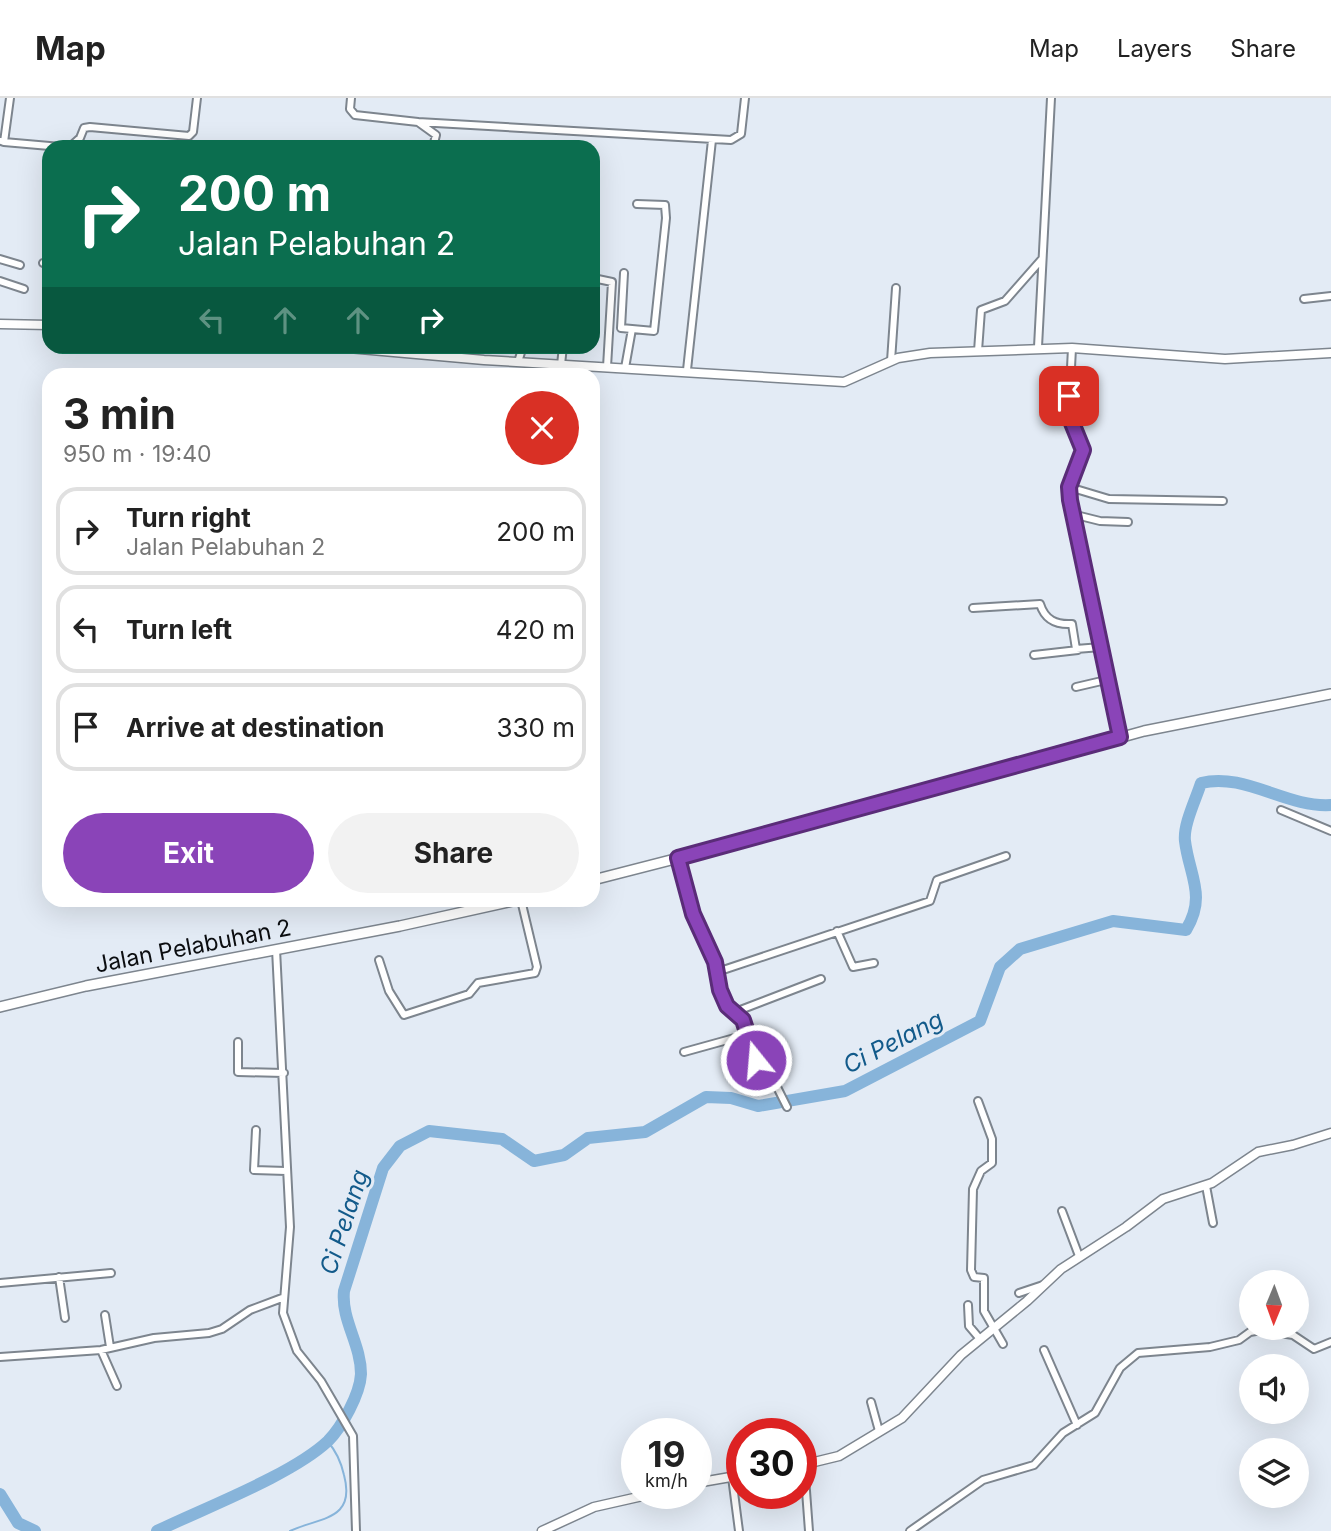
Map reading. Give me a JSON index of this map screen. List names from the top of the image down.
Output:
{
  "streets": {
    "main road": ["Jalan Pelabuhan 2"]
  },
  "water": ["Ci Pelang"],
  "north": "bottom",
  "page": {
    "header": "Map",
    "nav": ["Map", "Layers", "Share"],
    "turn": ["200 m", "Jalan Pelabuhan 2"],
    "heading": ["3 min", "950 m · 19:40"],
    "list": [
      {
        "name": "Turn right",
        "note": "Jalan Pelabuhan 2",
        "value": "200 m"
      },
      {
        "name": "Turn left",
        "value": "420 m"
      },
      {
        "name": "Arrive at destination",
        "value": "330 m"
      }
    ],
    "buttons": ["Exit", "Share"],
    "speed": "19 km/h",
    "limit": "30"
  }
}
